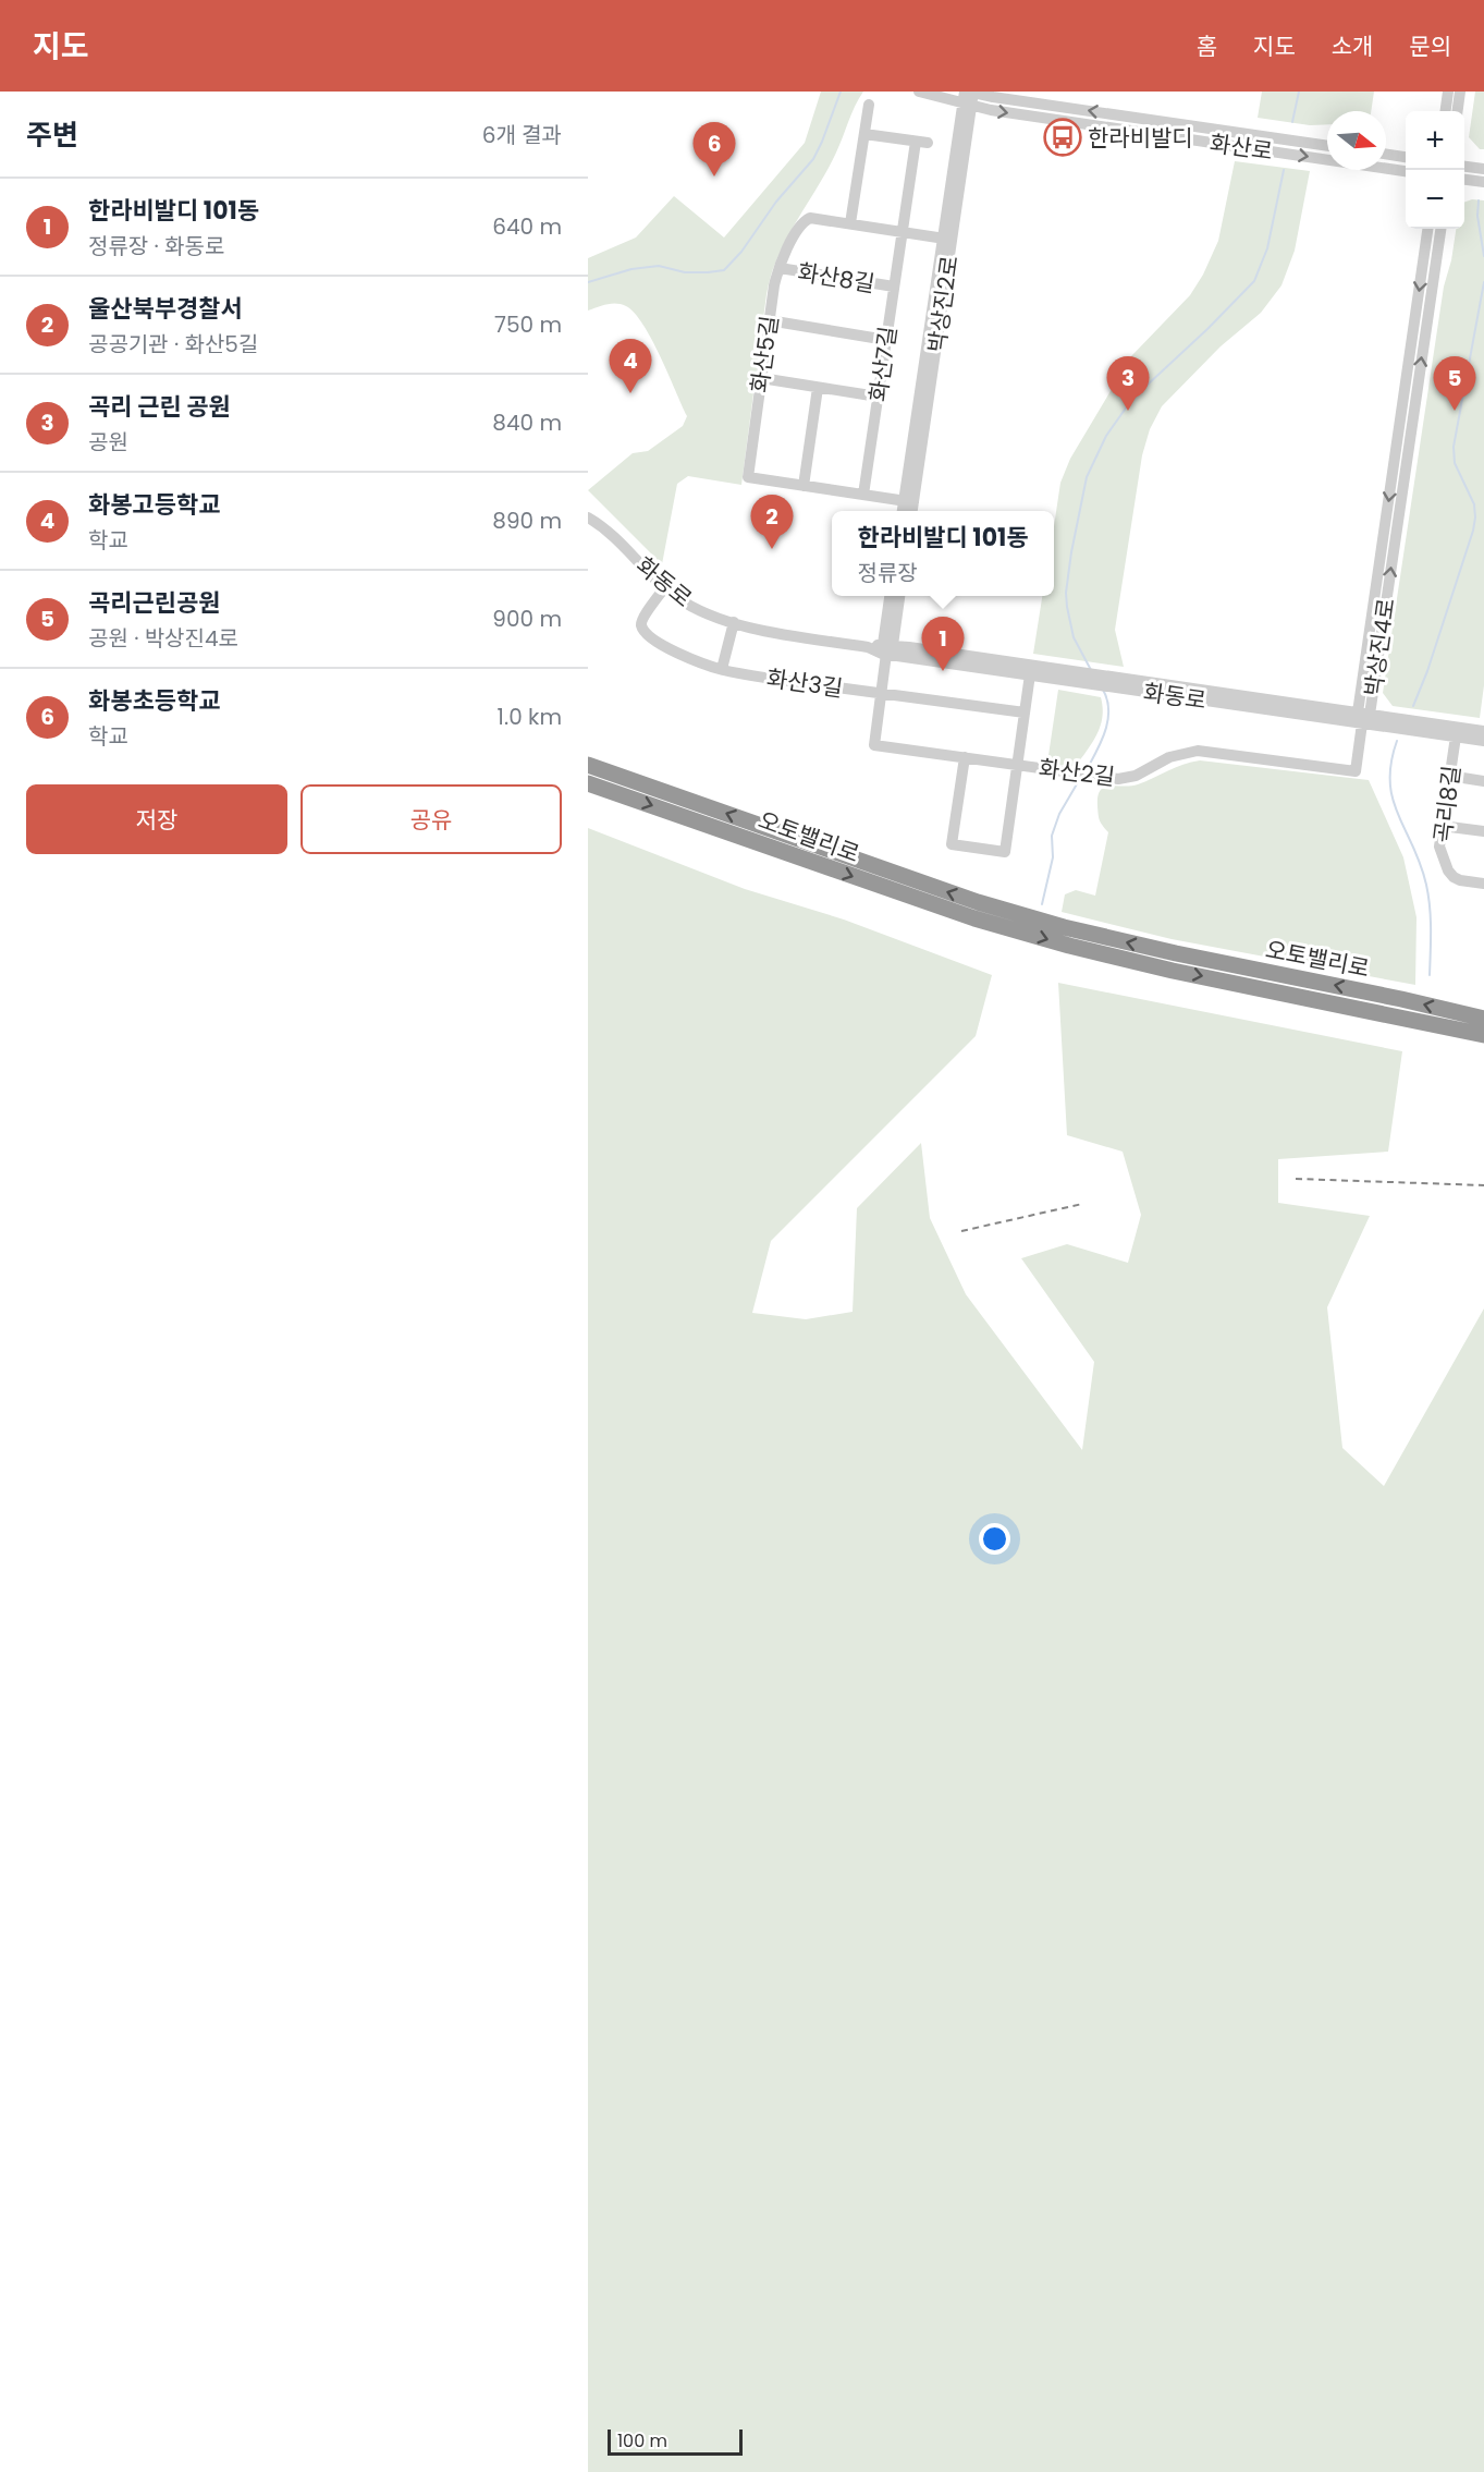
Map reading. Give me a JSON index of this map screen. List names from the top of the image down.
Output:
{
  "streets": {
    "highway": ["오토밸리로"],
    "street": [
      "화산로",
      "화산8길",
      "박상진2로",
      "화산5길",
      "화산7길",
      "화동로",
      "박상진4로",
      "화산3길",
      "화산2길",
      "곡리8길"
    ]
  },
  "crossings": [
    ["화산로", "박상진2로"],
    ["화산8길", "화산5길"],
    ["화산8길", "화산7길"],
    ["박상진2로", "화산5길"],
    ["화산5길", "화산7길"],
    ["화동로", "박상진4로"],
    ["화동로", "화산3길"],
    ["화동로", "화산2길"],
    ["화동로", "곡리8길"],
    ["박상진4로", "화산2길"],
    ["화산3길", "화산2길"]
  ],
  "places": {
    "bus stop": ["한라비발디"]
  },
  "scale_bar": "100 m",
  "north": "right",
  "page": {
    "header": "지도",
    "nav": [
      "홈",
      "지도",
      "소개",
      "문의"
    ],
    "heading": ["주변", "6개 결과"],
    "map_buttons": ["+", "−"],
    "pins": [
      "6",
      "4",
      "3",
      "5",
      "2",
      "1"
    ],
    "list": [
      {
        "mark": "1",
        "name": "한라비발디 101동",
        "note": "정류장 · 화동로",
        "value": "640 m"
      },
      {
        "mark": "2",
        "name": "울산북부경찰서",
        "note": "공공기관 · 화산5길",
        "value": "750 m"
      },
      {
        "mark": "3",
        "name": "곡리 근린 공원",
        "note": "공원",
        "value": "840 m"
      },
      {
        "mark": "4",
        "name": "화봉고등학교",
        "note": "학교",
        "value": "890 m"
      },
      {
        "mark": "5",
        "name": "곡리근린공원",
        "note": "공원 · 박상진4로",
        "value": "900 m"
      },
      {
        "mark": "6",
        "name": "화봉초등학교",
        "note": "학교",
        "value": "1.0 km"
      }
    ],
    "popup": ["한라비발디 101동", "정류장"],
    "buttons": ["저장", "공유"],
    "scale": "100 m"
  }
}
